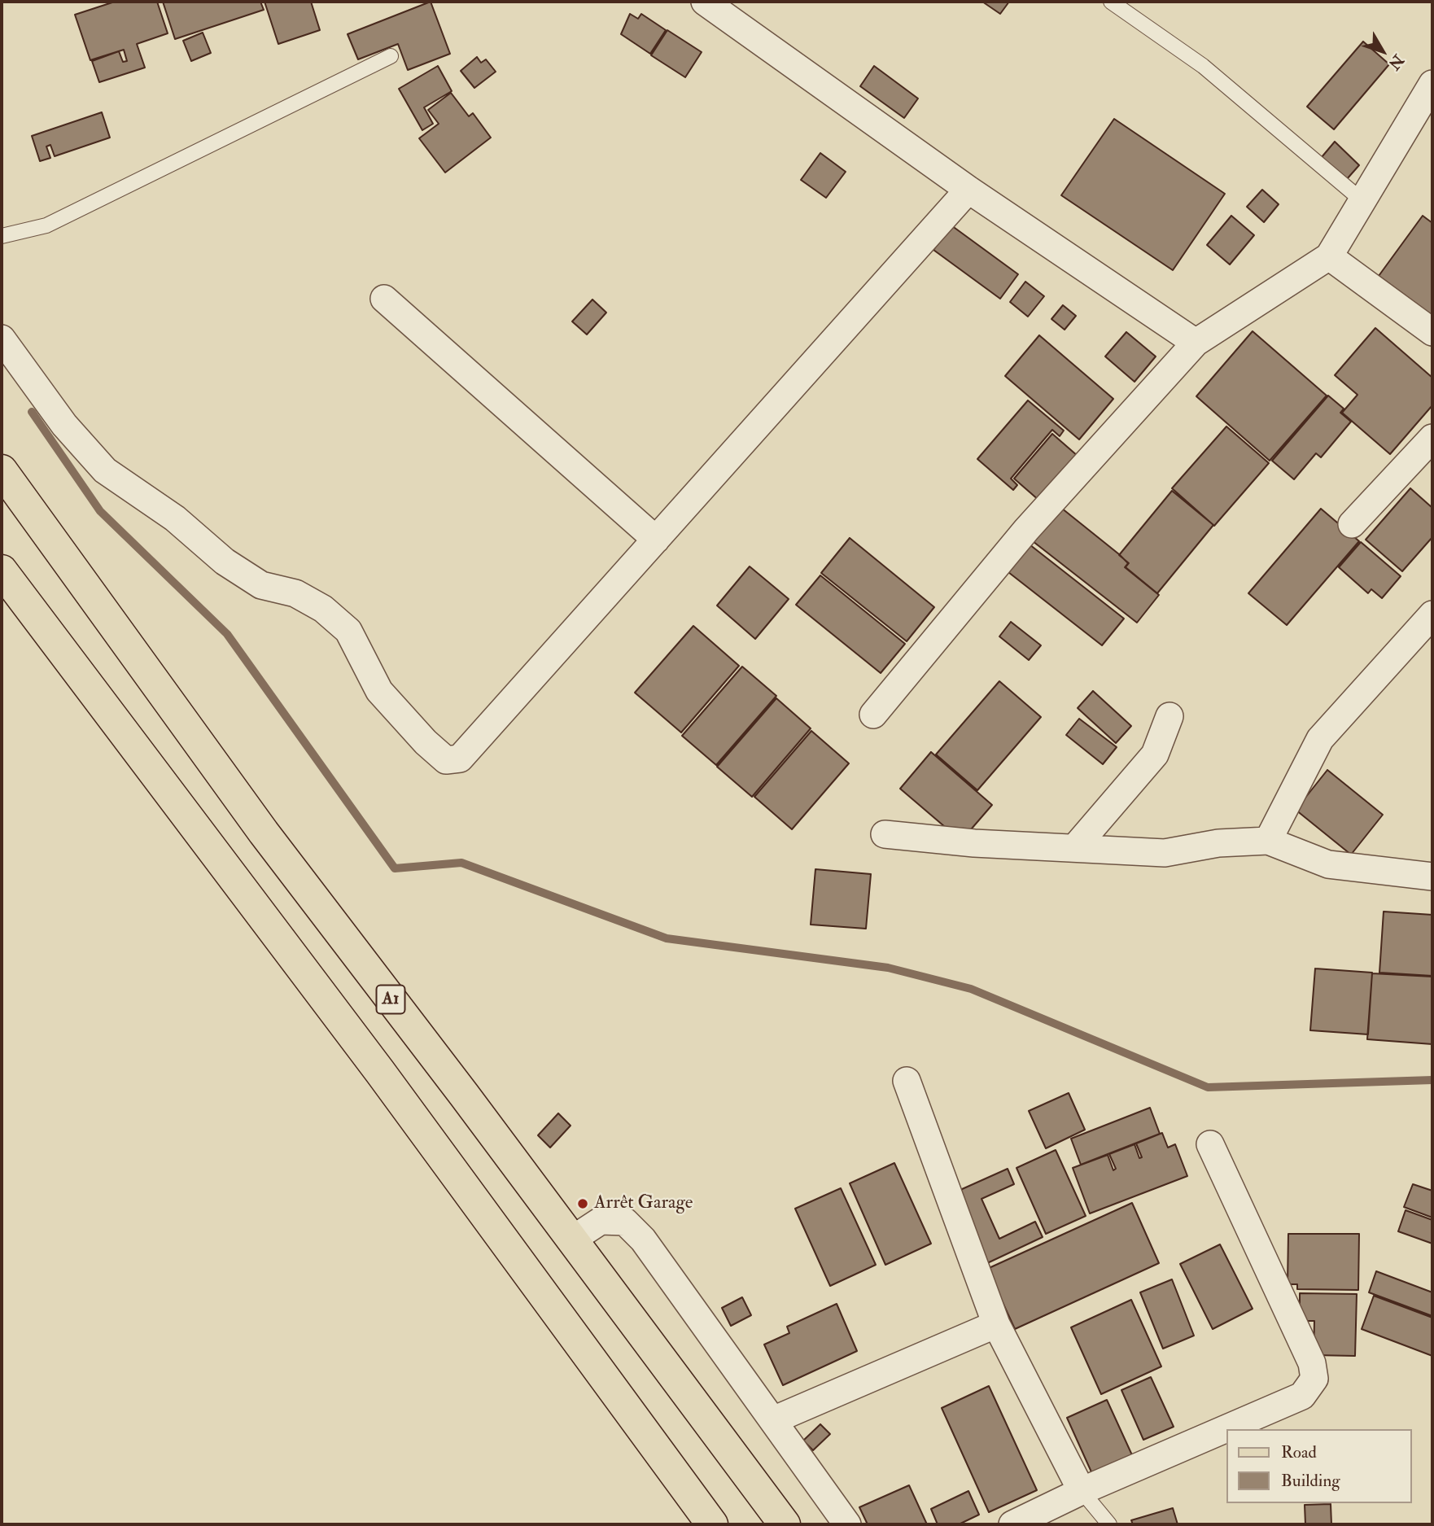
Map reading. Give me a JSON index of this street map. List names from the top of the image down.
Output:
{
  "streets": {
    "main road": ["A1"]
  },
  "places": ["Arrêt Garage"],
  "legend": ["Road", "Building"],
  "north": "bottom right"
}
